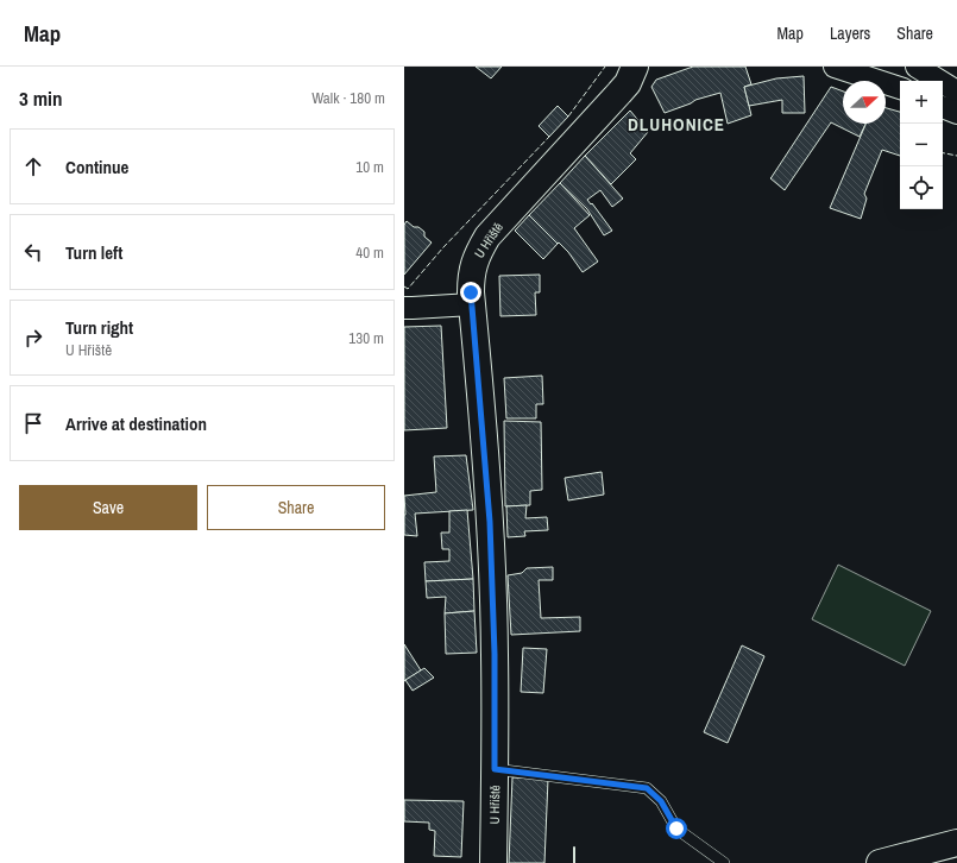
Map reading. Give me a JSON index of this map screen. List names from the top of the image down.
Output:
{
  "streets": {
    "main road": ["U Hřiště"]
  },
  "districts": ["DLUHONICE"],
  "north": "right",
  "page": {
    "header": "Map",
    "nav": ["Map", "Layers", "Share"],
    "heading": ["3 min", "Walk · 180 m"],
    "map_buttons": ["+", "−"],
    "list": [
      ["Continue", "10 m"],
      ["Turn left", "40 m"],
      ["Turn right", "U Hřiště", "130 m"],
      "Arrive at destination"
    ],
    "buttons": ["Save", "Share"]
  }
}
